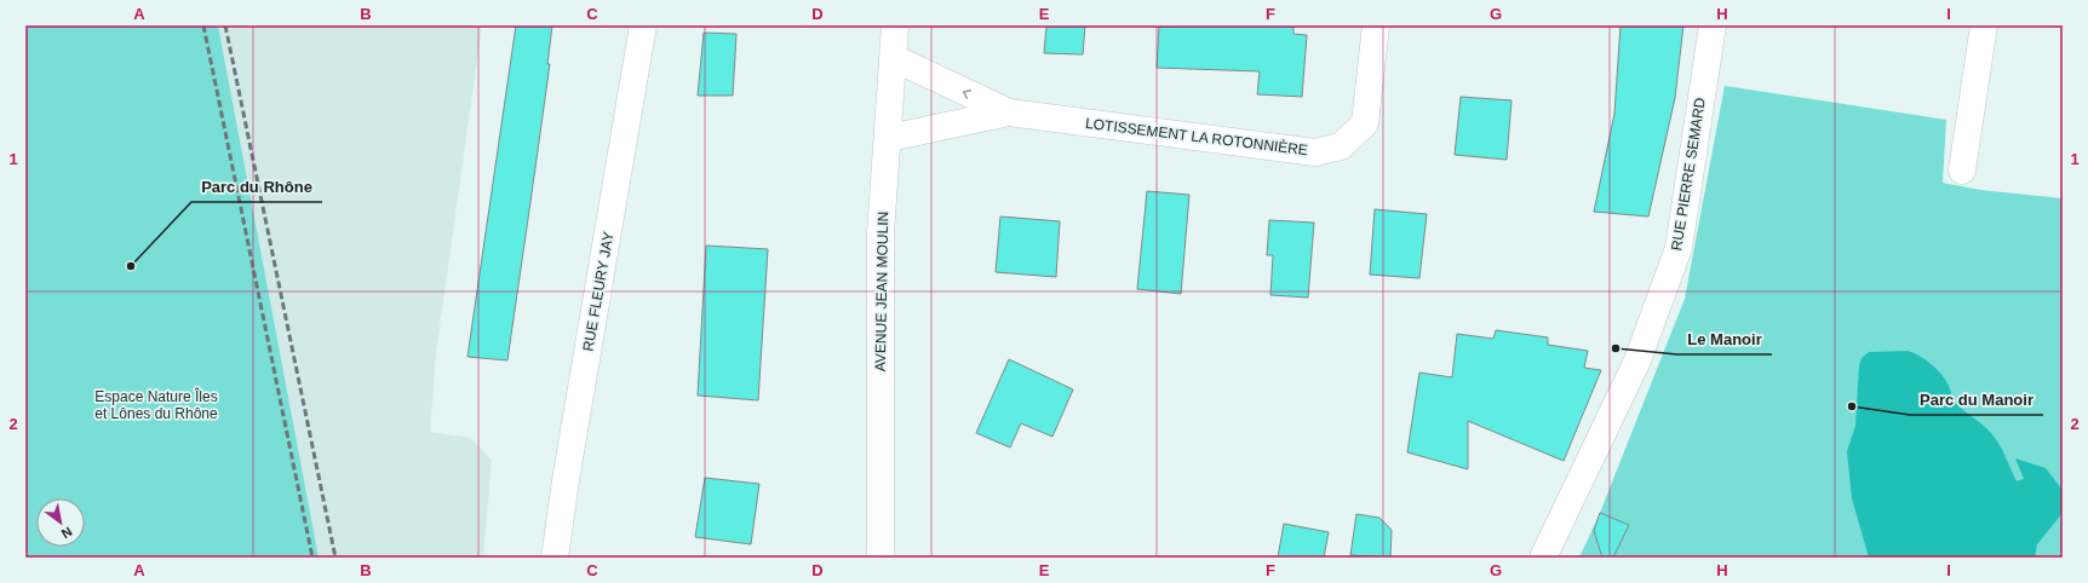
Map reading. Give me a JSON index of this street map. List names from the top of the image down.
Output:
{
  "streets": {
    "street": [
      "LOTISSEMENT LA ROTONNIÈRE",
      "RUE PIERRE SEMARD",
      "RUE FLEURY JAY",
      "AVENUE JEAN MOULIN"
    ]
  },
  "crossings": [
    ["LOTISSEMENT LA ROTONNIÈRE", "AVENUE JEAN MOULIN"]
  ],
  "parks": ["Espace Nature Îles et Lônes du Rhône"],
  "places": ["Parc du Rhône", "Le Manoir", "Parc du Manoir"],
  "north": "bottom right",
  "grid": {
    "columns": [
      "A",
      "B",
      "C",
      "D",
      "E",
      "F",
      "G",
      "H",
      "I"
    ],
    "rows": ["1", "2"]
  }
}
